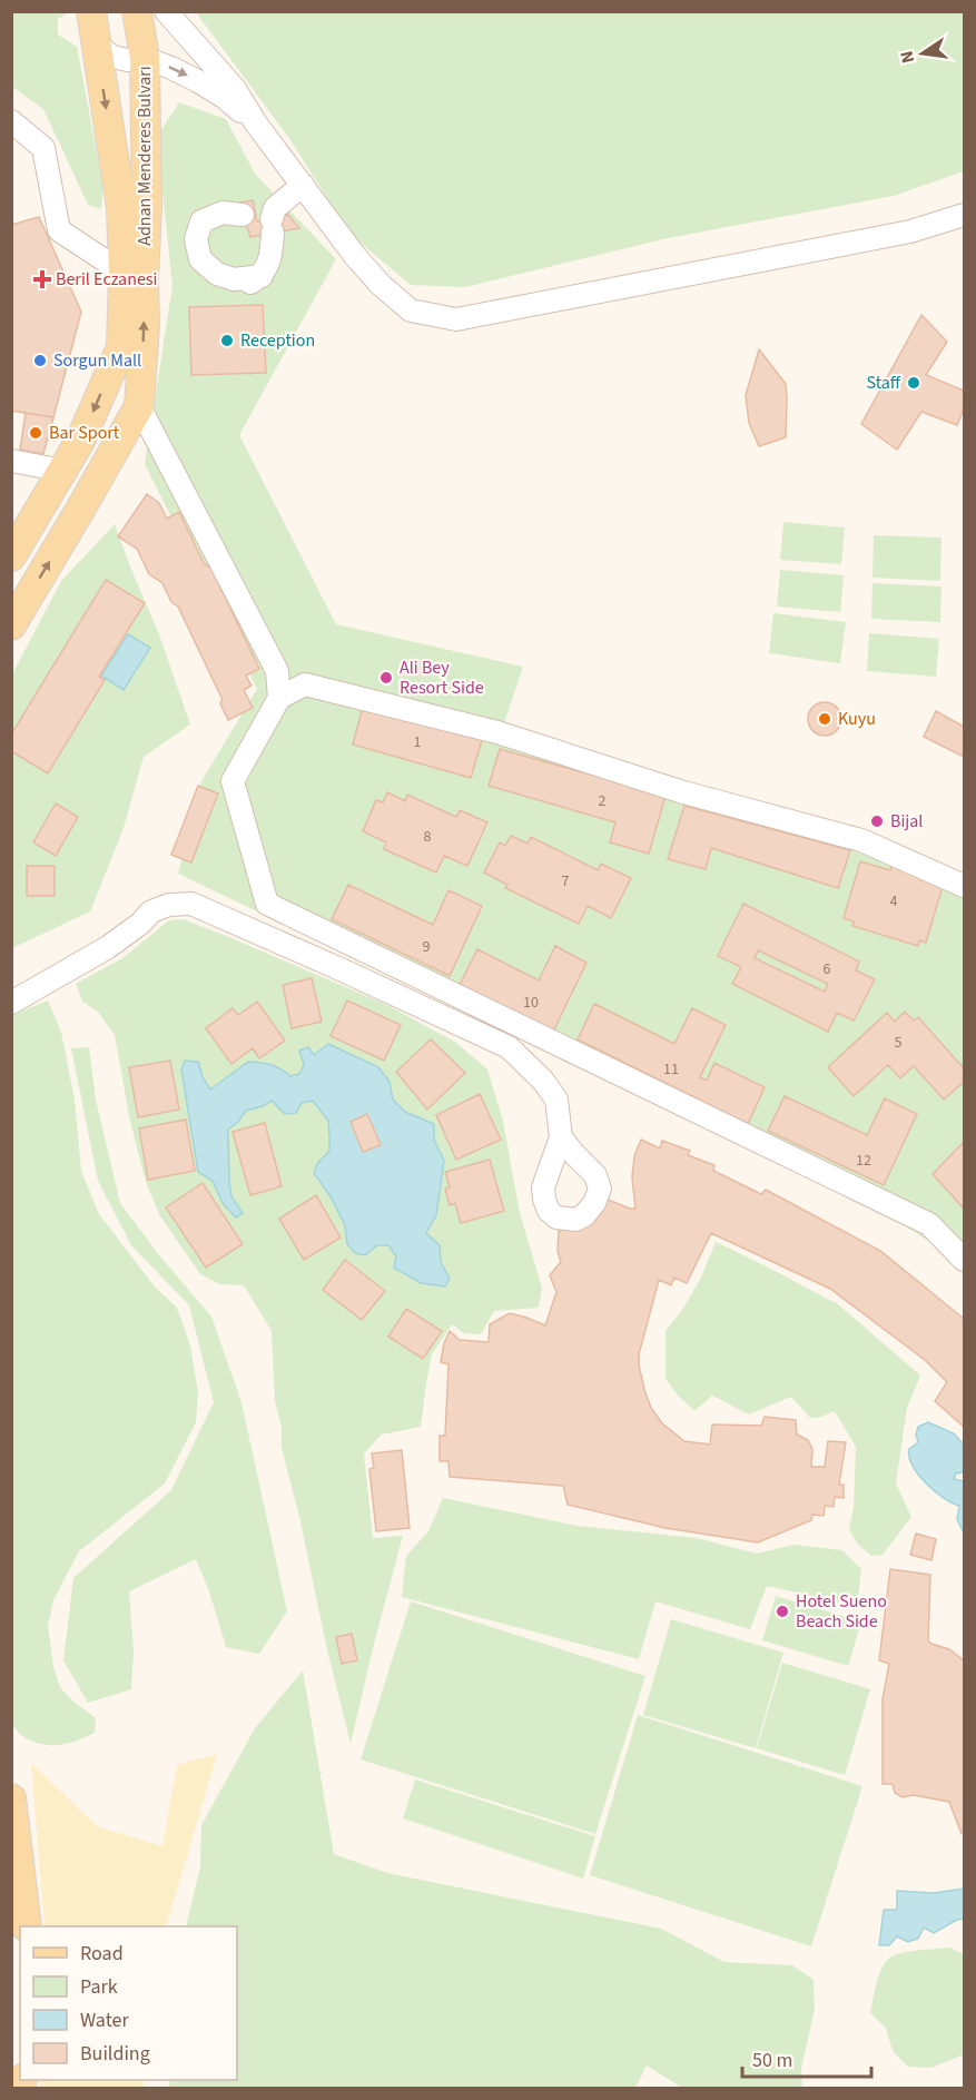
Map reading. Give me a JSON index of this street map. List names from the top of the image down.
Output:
{
  "streets": {
    "main road": ["Adnan Menderes Bulvarı"]
  },
  "places": {
    "health": ["Beril Eczanesi"],
    "other": [
      "Reception",
      "Sorgun Mall",
      "Staff",
      "Bar Sport",
      "Ali Bey Resort Side",
      "Kuyu",
      "Bijal",
      "Hotel Sueno Beach Side"
    ]
  },
  "house_numbers": [
    "1",
    "2",
    "8",
    "7",
    "4",
    "9",
    "6",
    "10",
    "5",
    "11",
    "12"
  ],
  "legend": [
    "Road",
    "Park",
    "Water",
    "Building"
  ],
  "scale_bar": "50 m",
  "north": "left"
}
